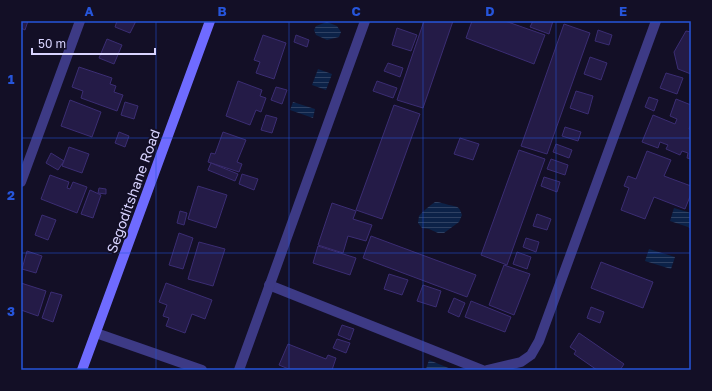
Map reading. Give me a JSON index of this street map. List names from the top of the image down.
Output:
{
  "streets": {
    "street": ["Segoditshane Road"]
  },
  "scale_bar": "50 m",
  "grid": {
    "columns": [
      "A",
      "B",
      "C",
      "D",
      "E"
    ],
    "rows": ["1", "2", "3"]
  }
}
